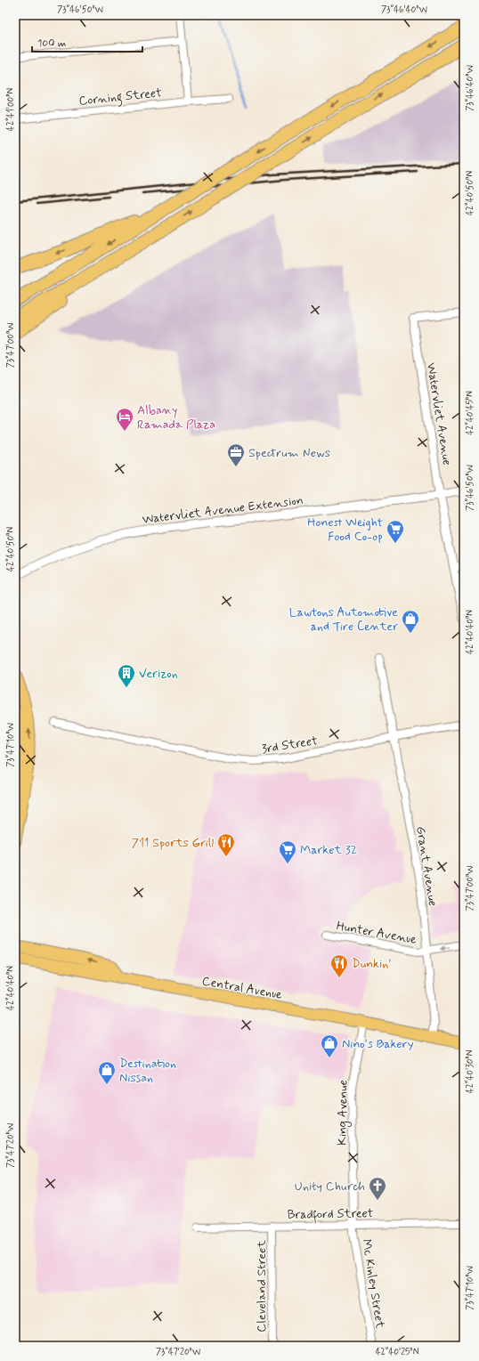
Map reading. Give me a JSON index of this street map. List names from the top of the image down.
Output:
{
  "streets": {
    "main road": ["Central Avenue"],
    "street": [
      "Corning Street",
      "Watervliet Avenue",
      "Watervliet Avenue Extension",
      "3rd Street",
      "Grant Avenue",
      "Hunter Avenue",
      "King Avenue",
      "Bradford Street",
      "Mc Kinley Street",
      "Cleveland Street"
    ]
  },
  "crossings": [
    ["Watervliet Avenue", "Watervliet Avenue Extension"],
    ["3rd Street", "Grant Avenue"],
    ["Grant Avenue", "Hunter Avenue"],
    ["Grant Avenue", "Central Avenue"],
    ["Central Avenue", "King Avenue"],
    ["King Avenue", "Bradford Street"],
    ["King Avenue", "Mc Kinley Street"],
    ["Bradford Street", "Mc Kinley Street"],
    ["Bradford Street", "Cleveland Street"]
  ],
  "places": {
    "hotel": ["Albany Ramada Plaza"],
    "office": ["Spectrum News"],
    "supermarket": ["Honest Weight Food Co-op", "Market 32"],
    "shop": ["Lawtons Automotive and Tire Center", "Nino's Bakery", "Destination Nissan"],
    "building": ["Verizon"],
    "restaurant": ["711 Sports Grill", "Dunkin'"],
    "church": ["Unity Church"]
  },
  "scale_bar": "100 m",
  "coordinates": [
    "73°46'50\"W",
    "73°46'40\"W",
    "42°41'00\"N",
    "42°40'50\"N",
    "73°47'00\"W",
    "42°40'45\"N",
    "42°40'40\"N",
    "73°47'10\"W",
    "42°40'30\"N",
    "73°47'20\"W",
    "42°40'25\"N"
  ]
}
